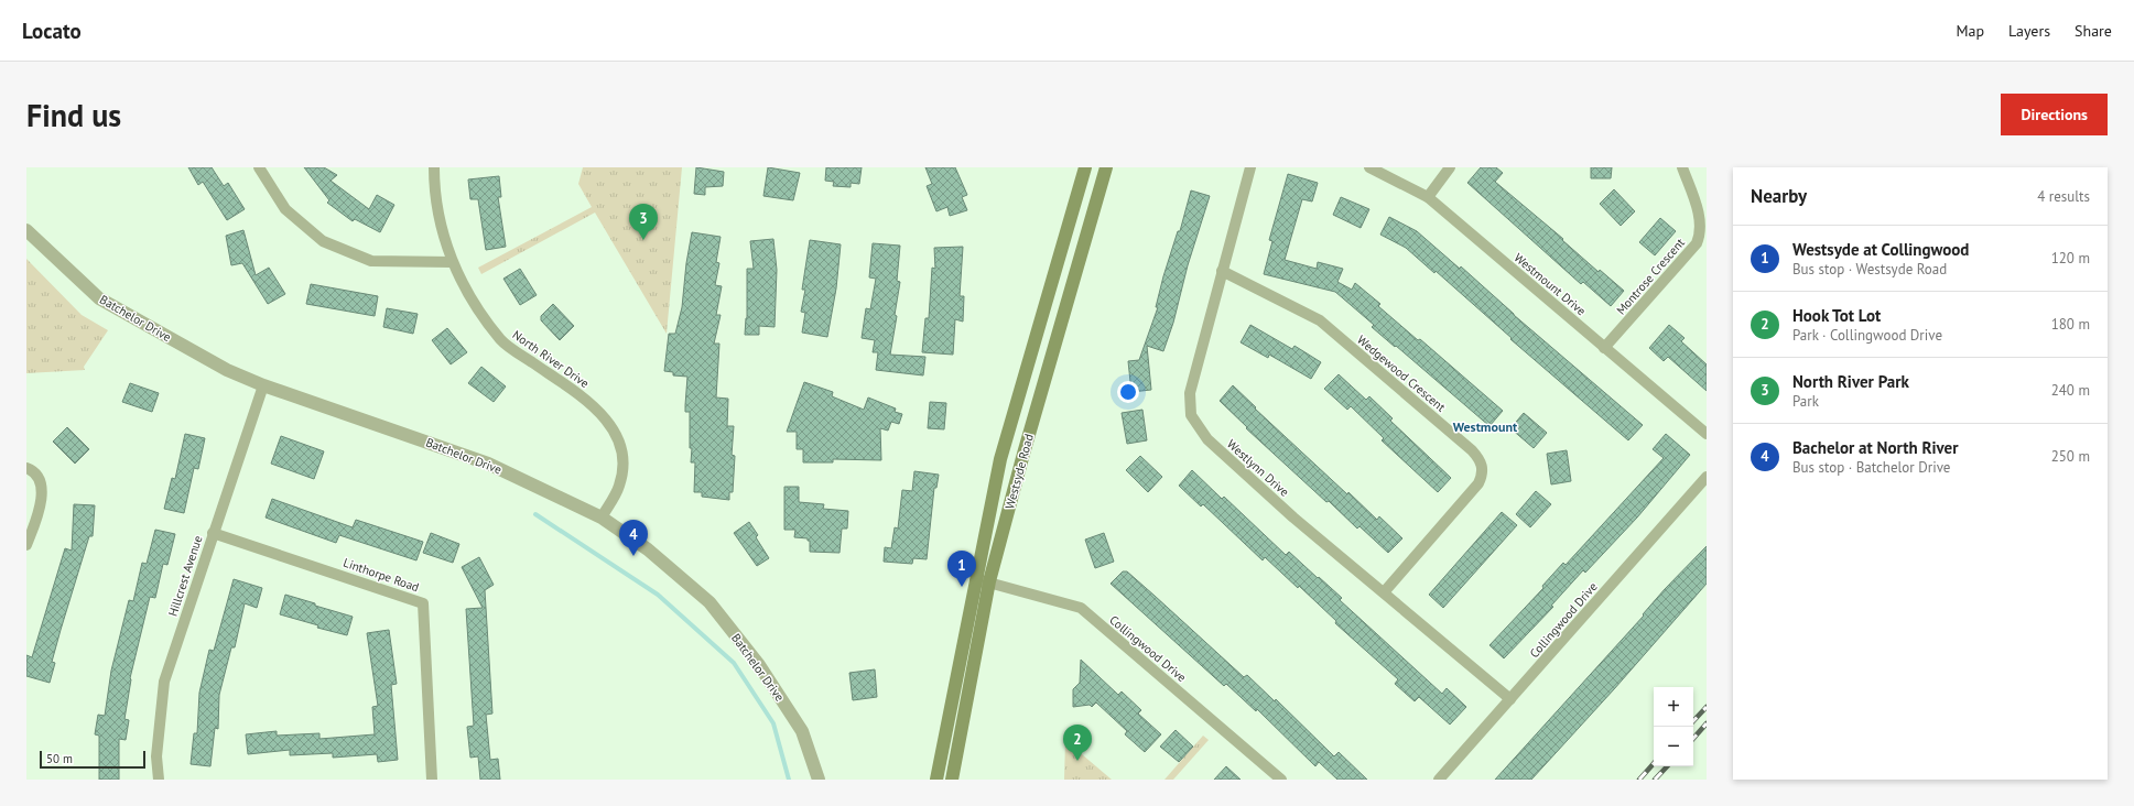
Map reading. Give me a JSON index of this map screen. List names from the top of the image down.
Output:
{
  "streets": {
    "main road": ["Westsyde Road"],
    "street": [
      "Montrose Crescent",
      "Westmount Drive",
      "Batchelor Drive",
      "North River Drive",
      "Wedgewood Crescent",
      "Westlynn Drive",
      "Linthorpe Road",
      "Hillcrest Avenue",
      "Collingwood Drive"
    ]
  },
  "crossings": [
    ["Montrose Crescent", "Westmount Drive"],
    ["Batchelor Drive", "North River Drive"],
    ["Batchelor Drive", "Hillcrest Avenue"],
    ["Wedgewood Crescent", "Westlynn Drive"],
    ["Westlynn Drive", "Collingwood Drive"],
    ["Westsyde Road", "Collingwood Drive"],
    ["Linthorpe Road", "Hillcrest Avenue"]
  ],
  "districts": ["Westmount"],
  "scale_bar": "50 m",
  "page": {
    "header": "Locato",
    "nav": ["Map", "Layers", "Share"],
    "buttons": "Directions",
    "title": "Find us",
    "heading": ["Nearby", "4 results"],
    "pins": [
      "3",
      "4",
      "1",
      "2"
    ],
    "list": [
      {
        "mark": "1",
        "name": "Westsyde at Collingwood",
        "note": "Bus stop · Westsyde Road",
        "value": "120 m"
      },
      {
        "mark": "2",
        "name": "Hook Tot Lot",
        "note": "Park · Collingwood Drive",
        "value": "180 m"
      },
      {
        "mark": "3",
        "name": "North River Park",
        "note": "Park",
        "value": "240 m"
      },
      {
        "mark": "4",
        "name": "Bachelor at North River",
        "note": "Bus stop · Batchelor Drive",
        "value": "250 m"
      }
    ],
    "map_buttons": ["+", "−"],
    "scale": "50 m"
  }
}
